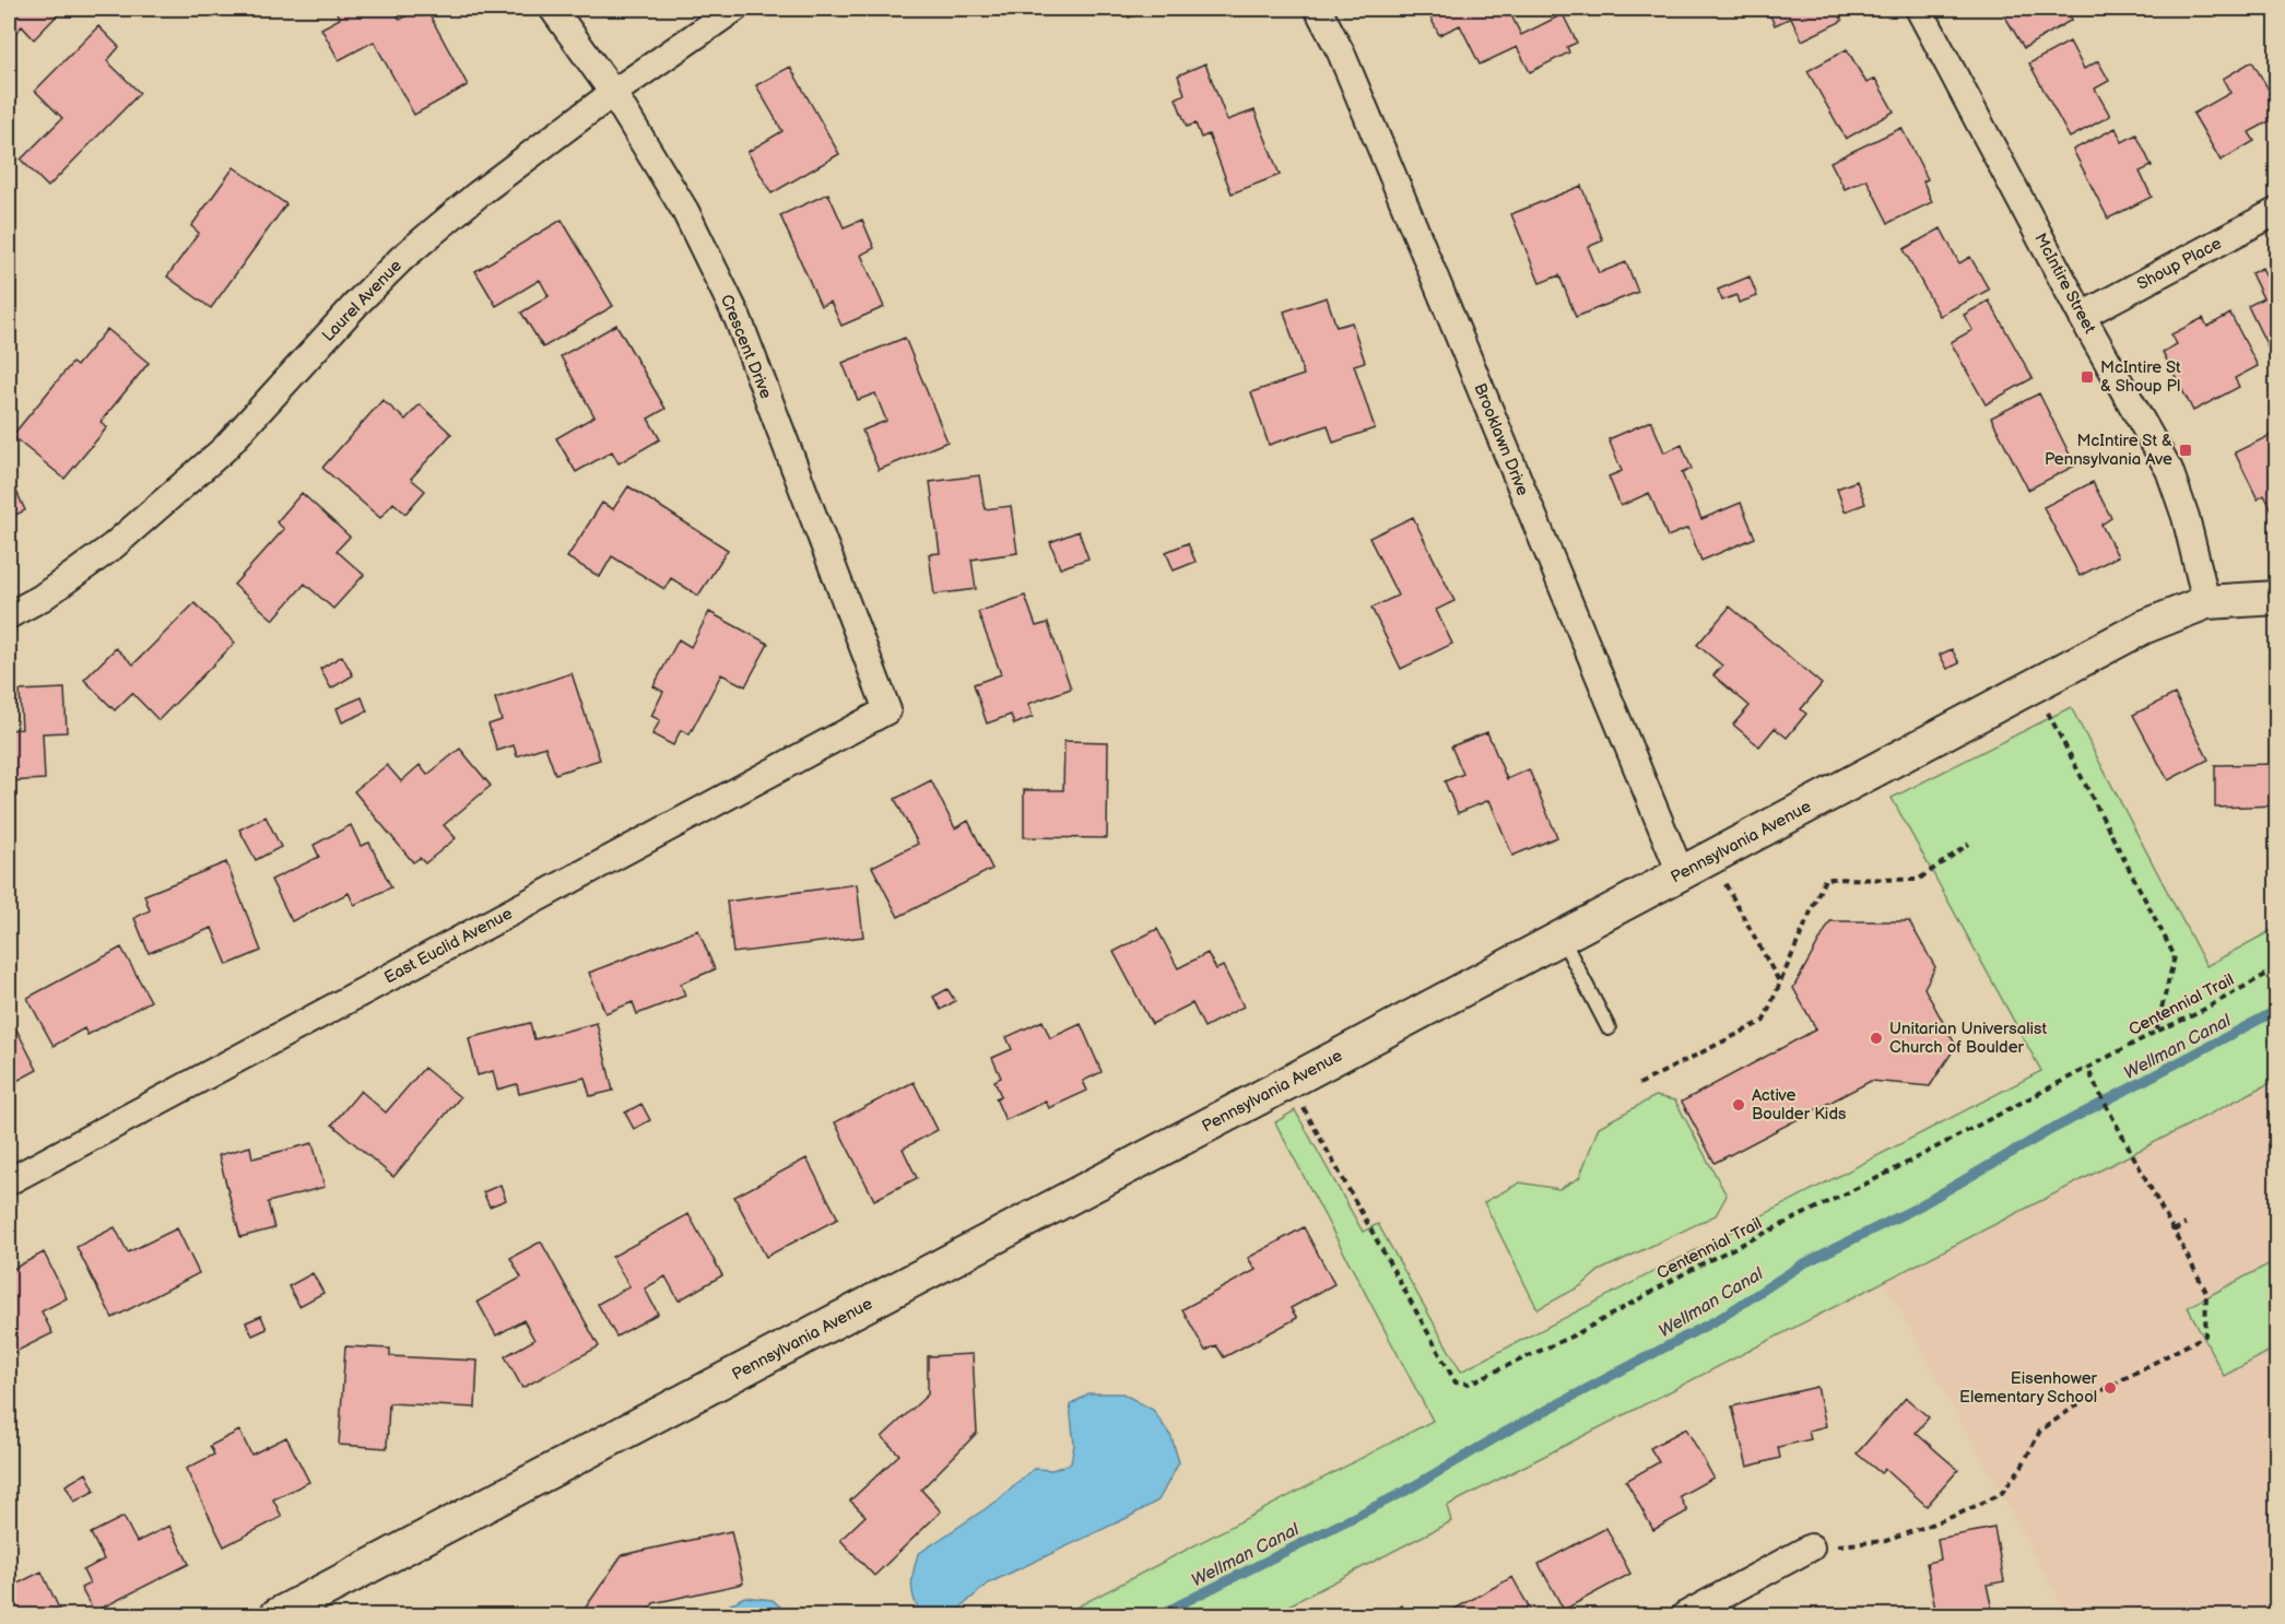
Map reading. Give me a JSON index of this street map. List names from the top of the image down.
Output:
{
  "streets": {
    "street": [
      "Shoup Place",
      "McIntire Street",
      "Laurel Avenue",
      "Crescent Drive",
      "Brooklawn Drive",
      "Pennsylvania Avenue",
      "East Euclid Avenue"
    ],
    "path": ["Centennial Trail"]
  },
  "crossings": [
    ["Shoup Place", "McIntire Street"],
    ["McIntire Street", "Pennsylvania Avenue"],
    ["Laurel Avenue", "Crescent Drive"],
    ["Crescent Drive", "East Euclid Avenue"],
    ["Brooklawn Drive", "Pennsylvania Avenue"],
    ["Pennsylvania Avenue", "Centennial Trail"]
  ],
  "water": ["Wellman Canal"],
  "places": {
    "transit": ["McIntire St & Shoup Pl", "McIntire St & Pennsylvania Ave"],
    "other": ["Unitarian Universalist Church of Boulder", "Active Boulder Kids", "Eisenhower Elementary School"]
  }
}
